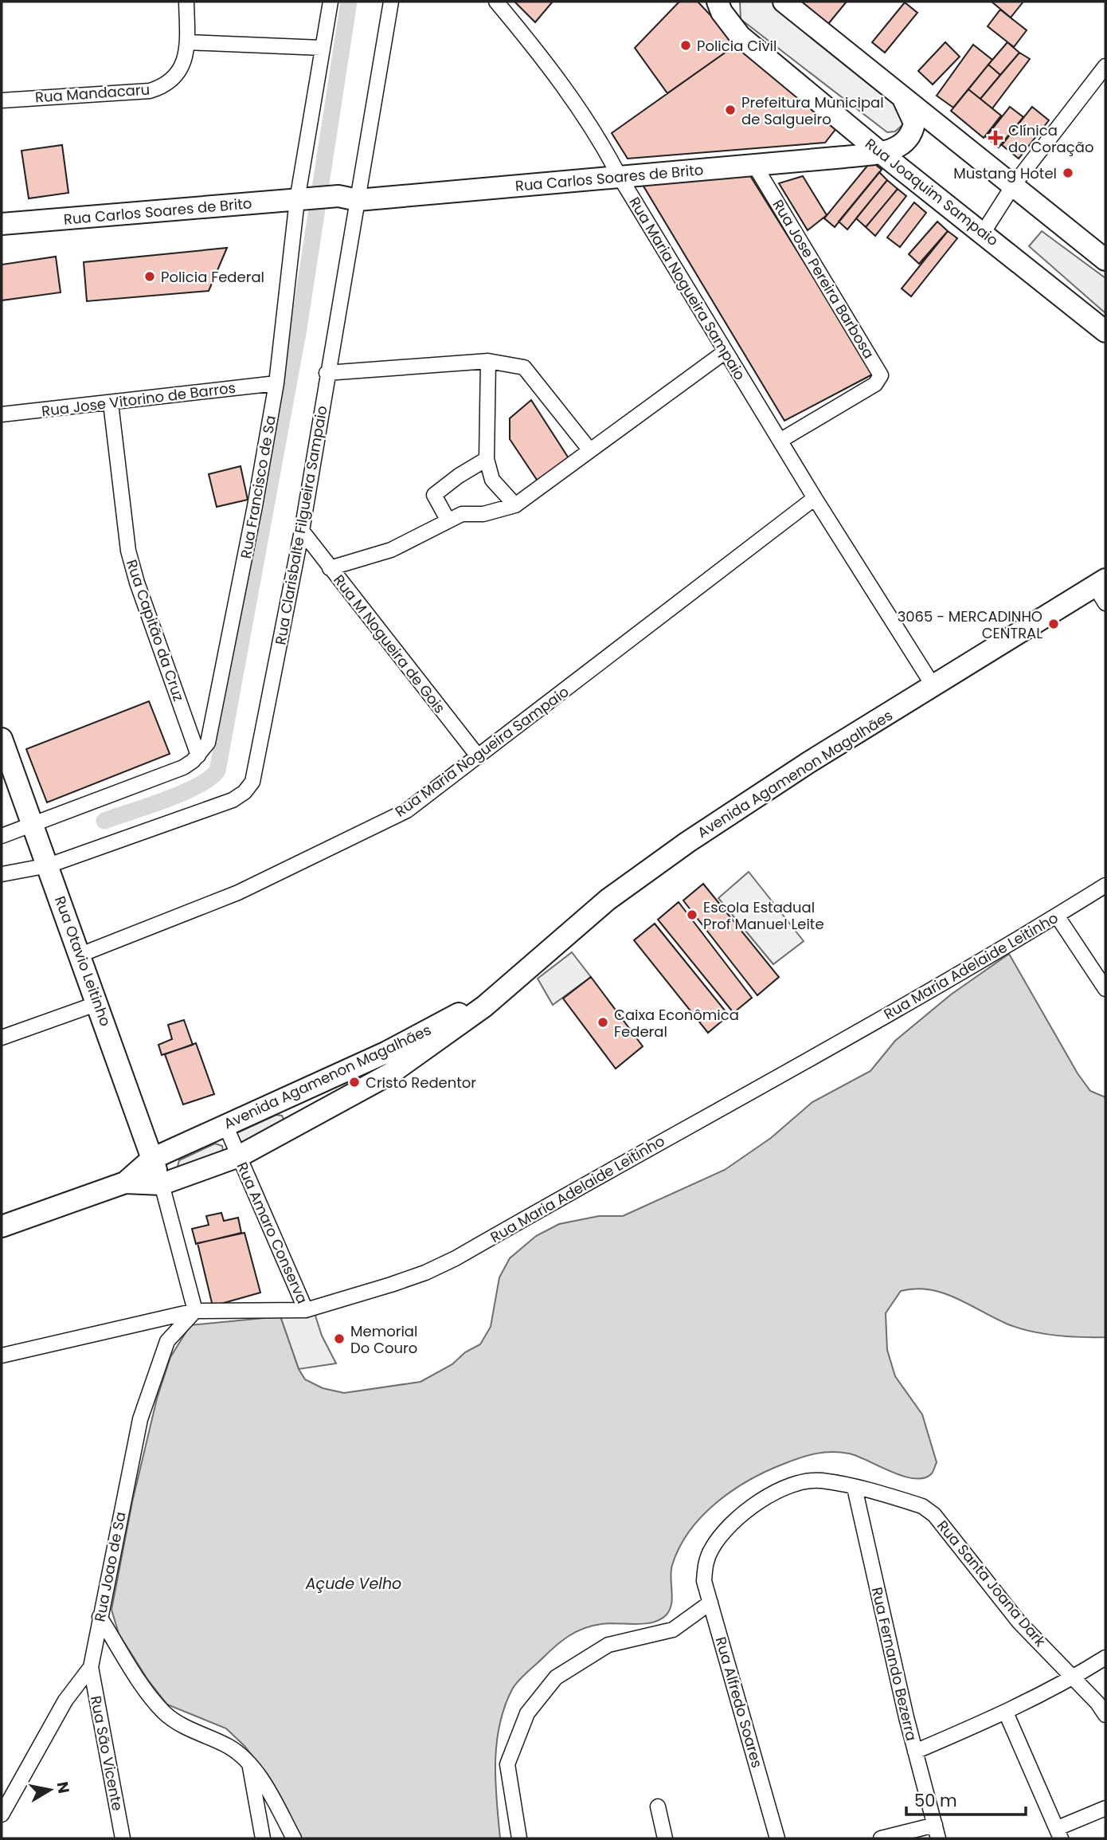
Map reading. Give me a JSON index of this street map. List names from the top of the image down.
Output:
{
  "streets": {
    "main road": [
      "Rua Carlos Soares de Brito",
      "Rua Joaquim Sampaio",
      "Avenida Agamenon Magalhães",
      "Rua Otavio Leitinho"
    ],
    "street": [
      "Rua Mandacaru",
      "Rua Jose Pereira Barbosa",
      "Rua Maria Nogueira Sampaio",
      "Rua Jose Vitorino de Barros",
      "Rua Francisco de Sa",
      "Rua Clarisbalte Filgueira Sampaio",
      "Rua Capitão da Cruz",
      "Rua M Nogueira de Gois",
      "Rua Maria Adelaide Leitinho",
      "Rua Amaro Conserva",
      "Rua Joao de Sa",
      "Rua Santa Joana Dark",
      "Rua Fernando Bezerra",
      "Rua Alfredo Soares",
      "Rua São Vicente"
    ]
  },
  "crossings": [
    ["Rua Carlos Soares de Brito", "Rua Joaquim Sampaio"],
    ["Rua Carlos Soares de Brito", "Rua Jose Pereira Barbosa"],
    ["Rua Carlos Soares de Brito", "Rua Maria Nogueira Sampaio"],
    ["Rua Carlos Soares de Brito", "Rua Francisco de Sa"],
    ["Rua Carlos Soares de Brito", "Rua Clarisbalte Filgueira Sampaio"],
    ["Rua Jose Pereira Barbosa", "Rua Maria Nogueira Sampaio"],
    ["Rua Maria Nogueira Sampaio", "Rua M Nogueira de Gois"],
    ["Rua Maria Nogueira Sampaio", "Avenida Agamenon Magalhães"],
    ["Rua Maria Nogueira Sampaio", "Rua Otavio Leitinho"],
    ["Rua Jose Vitorino de Barros", "Rua Francisco de Sa"],
    ["Rua Jose Vitorino de Barros", "Rua Capitão da Cruz"],
    ["Rua Francisco de Sa", "Rua Capitão da Cruz"],
    ["Rua Francisco de Sa", "Rua Otavio Leitinho"],
    ["Rua Clarisbalte Filgueira Sampaio", "Rua M Nogueira de Gois"],
    ["Rua Clarisbalte Filgueira Sampaio", "Rua Otavio Leitinho"],
    ["Avenida Agamenon Magalhães", "Rua Otavio Leitinho"],
    ["Avenida Agamenon Magalhães", "Rua Amaro Conserva"],
    ["Rua Maria Adelaide Leitinho", "Rua Amaro Conserva"],
    ["Rua Maria Adelaide Leitinho", "Rua Joao de Sa"],
    ["Rua Joao de Sa", "Rua São Vicente"],
    ["Rua Santa Joana Dark", "Rua Fernando Bezerra"],
    ["Rua Santa Joana Dark", "Rua Alfredo Soares"]
  ],
  "water": ["Açude Velho"],
  "places": {
    "other": [
      "Policia Civil",
      "Prefeitura Municipal de Salgueiro",
      "Mustang Hotel",
      "Policia Federal",
      "3065 - MERCADINHO CENTRAL",
      "Escola Estadual Prof Manuel Leite",
      "Caixa Econômica Federal",
      "Cristo Redentor",
      "Memorial Do Couro"
    ],
    "health": ["Clínica do Coração"]
  },
  "scale_bar": "50 m",
  "north": "right"
}
